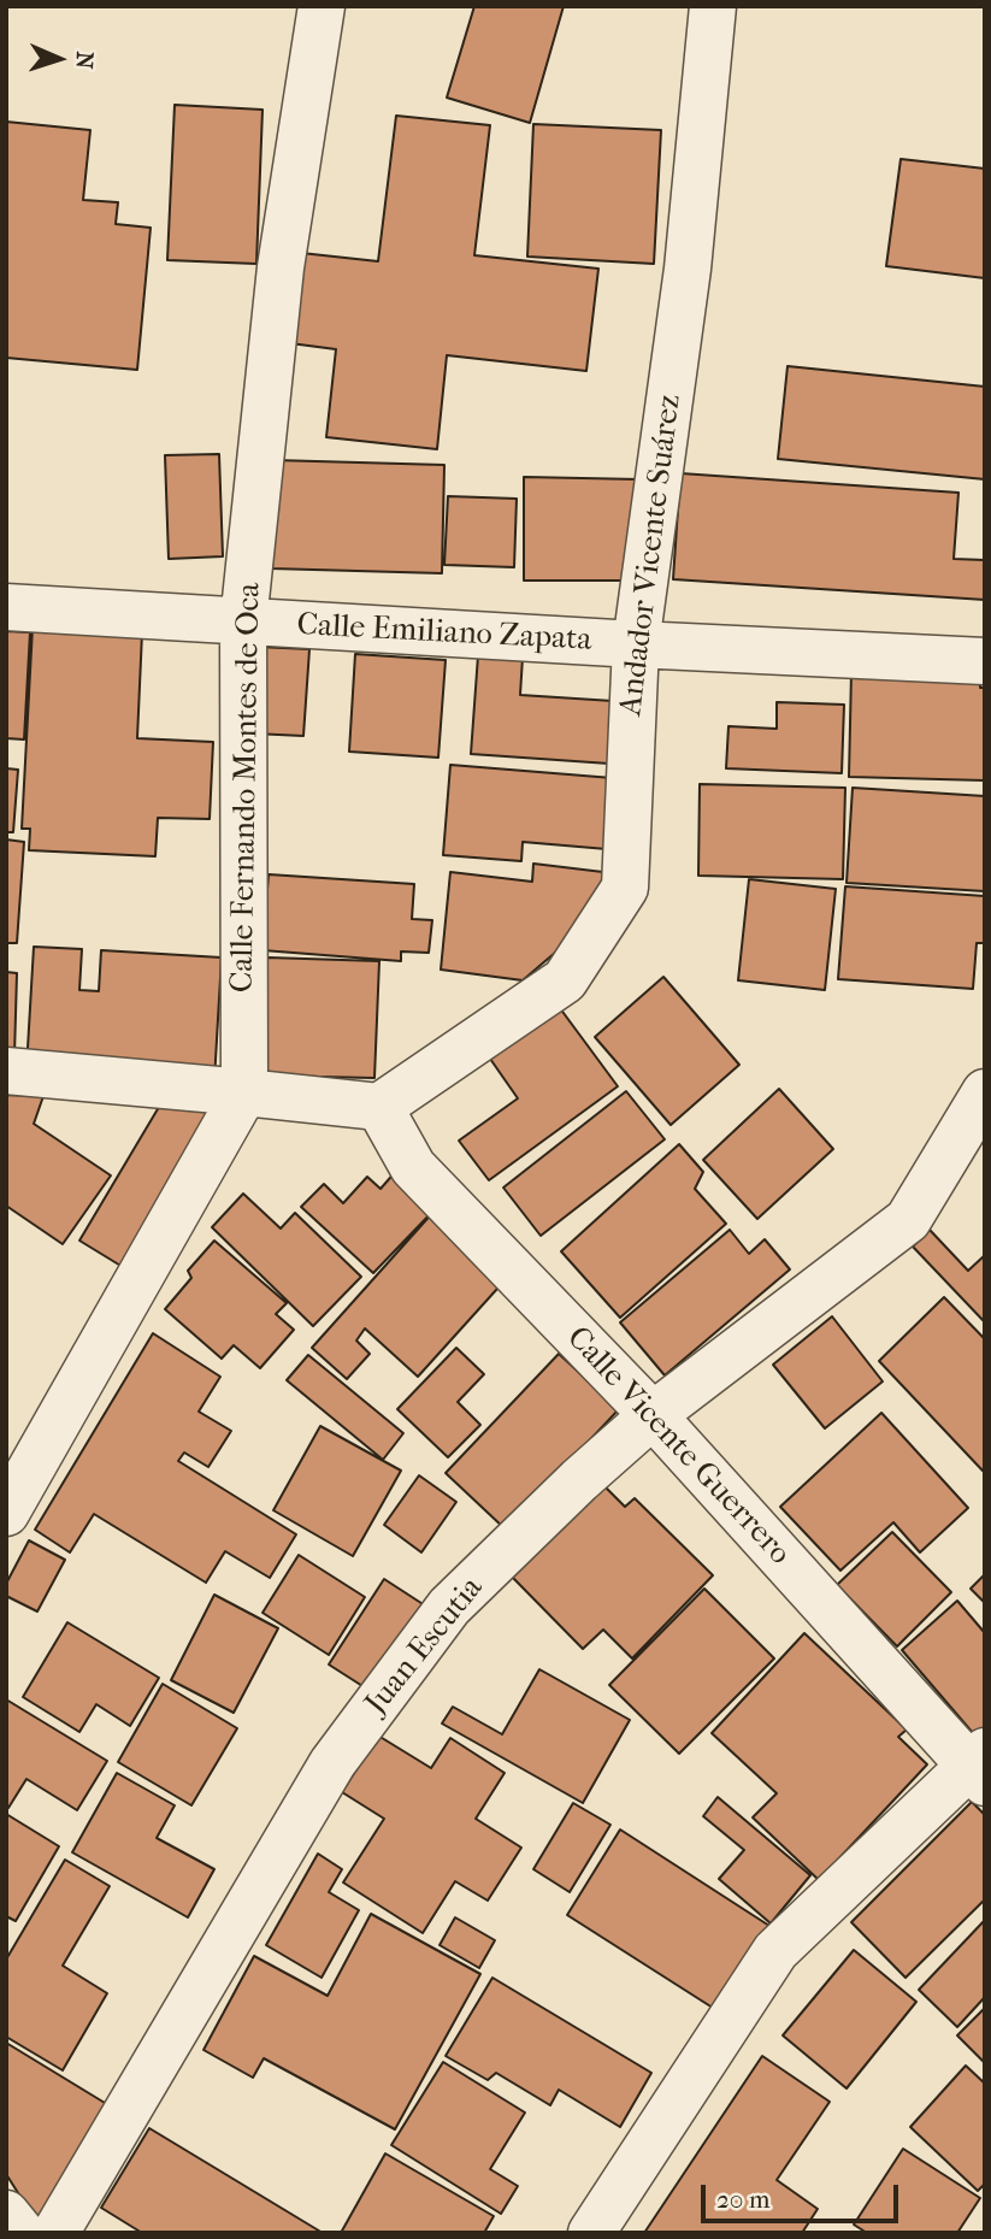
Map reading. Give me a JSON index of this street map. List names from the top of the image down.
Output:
{
  "streets": {
    "street": [
      "Andador Vicente Suárez",
      "Calle Emiliano Zapata",
      "Calle Fernando Montes de Oca",
      "Calle Vicente Guerrero",
      "Juan Escutia"
    ]
  },
  "crossings": [
    ["Andador Vicente Suárez", "Calle Emiliano Zapata"],
    ["Andador Vicente Suárez", "Calle Vicente Guerrero"],
    ["Calle Emiliano Zapata", "Calle Fernando Montes de Oca"],
    ["Calle Vicente Guerrero", "Juan Escutia"]
  ],
  "scale_bar": "20 m",
  "north": "right"
}
